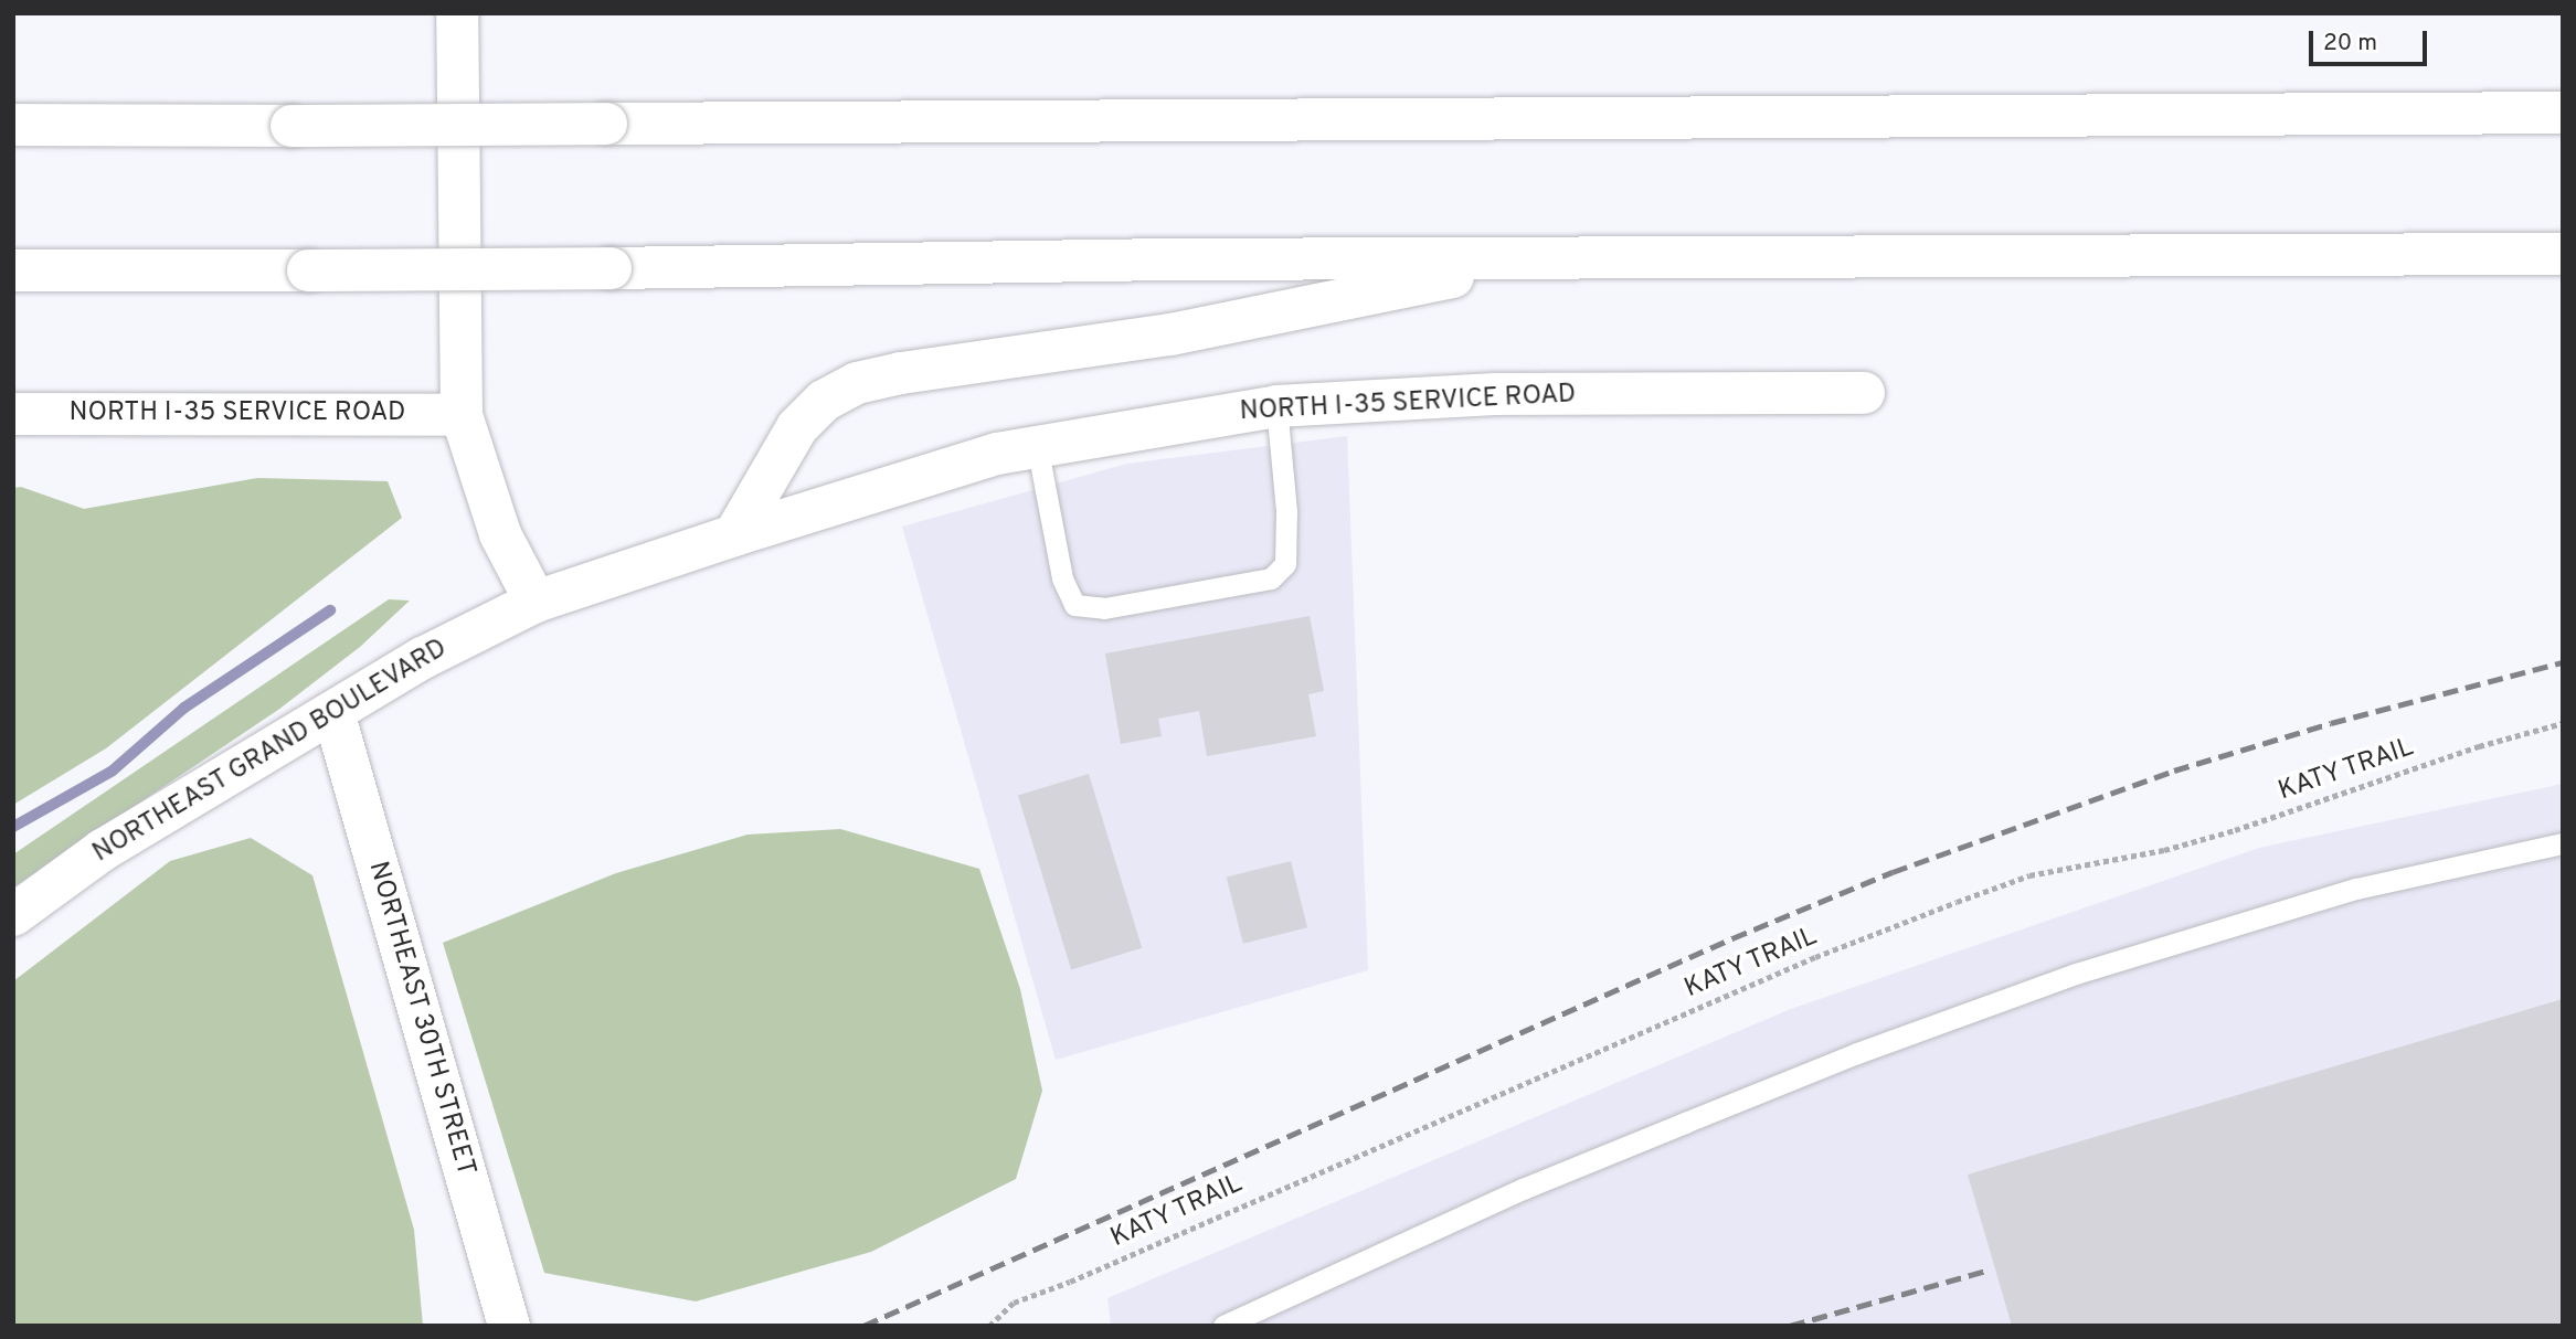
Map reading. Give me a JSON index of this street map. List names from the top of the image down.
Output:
{
  "streets": {
    "main road": ["NORTH I-35 SERVICE ROAD", "NORTHEAST GRAND BOULEVARD", "NORTHEAST 30TH STREET"],
    "path": ["KATY TRAIL"]
  },
  "crossings": [
    ["NORTH I-35 SERVICE ROAD", "NORTHEAST GRAND BOULEVARD"],
    ["NORTHEAST GRAND BOULEVARD", "NORTHEAST 30TH STREET"]
  ],
  "scale_bar": "20 m"
}
